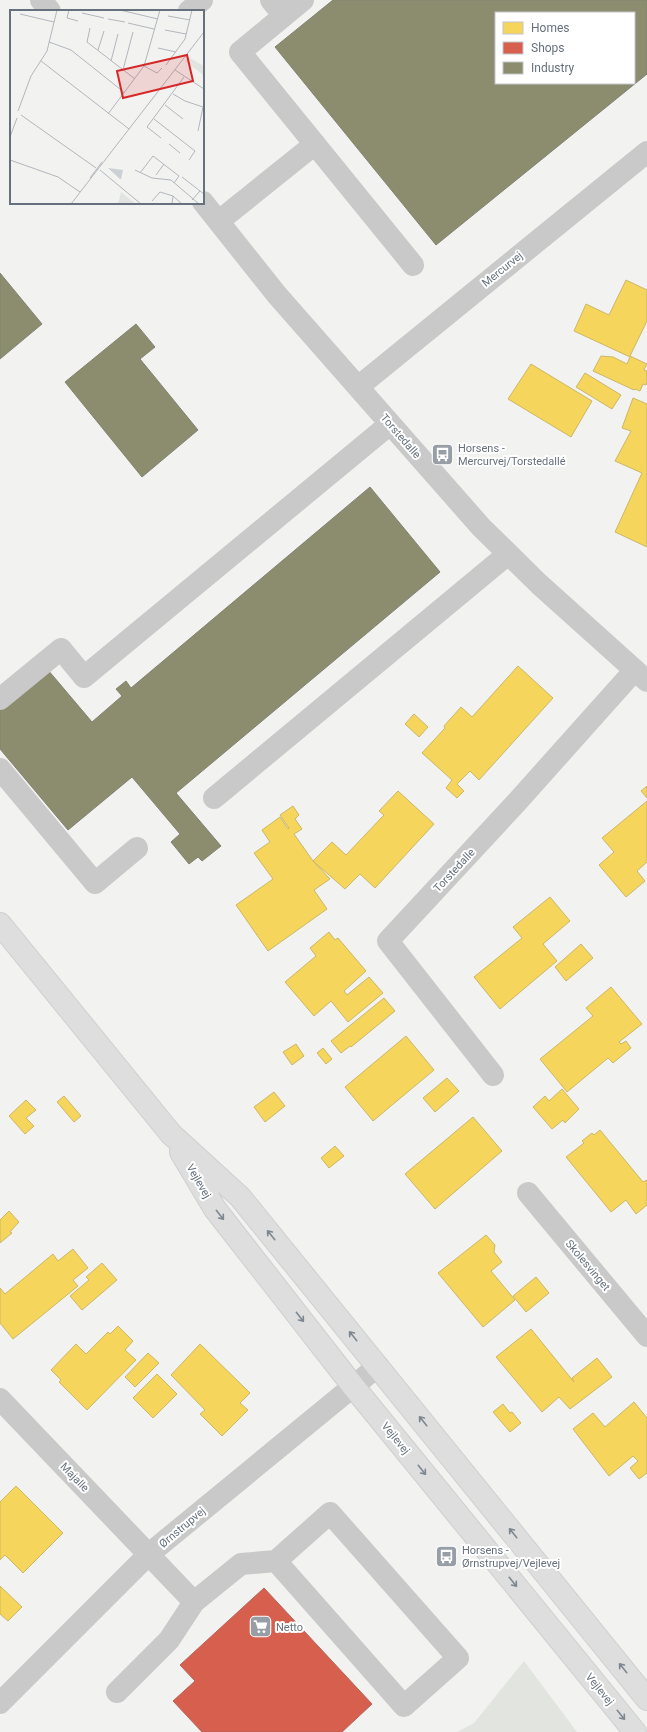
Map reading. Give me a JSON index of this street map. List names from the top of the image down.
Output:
{
  "streets": {
    "main road": ["Vejlevej"],
    "street": [
      "Mercurvej",
      "Torstedalle",
      "Skolesvinget",
      "Majalle",
      "Ørnstrupvej"
    ]
  },
  "crossings": [
    ["Mercurvej", "Torstedalle"],
    ["Vejlevej", "Ørnstrupvej"],
    ["Majalle", "Ørnstrupvej"]
  ],
  "places": {
    "bus stop": ["Horsens - Mercurvej/Torstedallé", "Horsens - Ørnstrupvej/Vejlevej"],
    "supermarket": ["Netto"]
  },
  "legend": ["Homes", "Shops", "Industry"]
}
